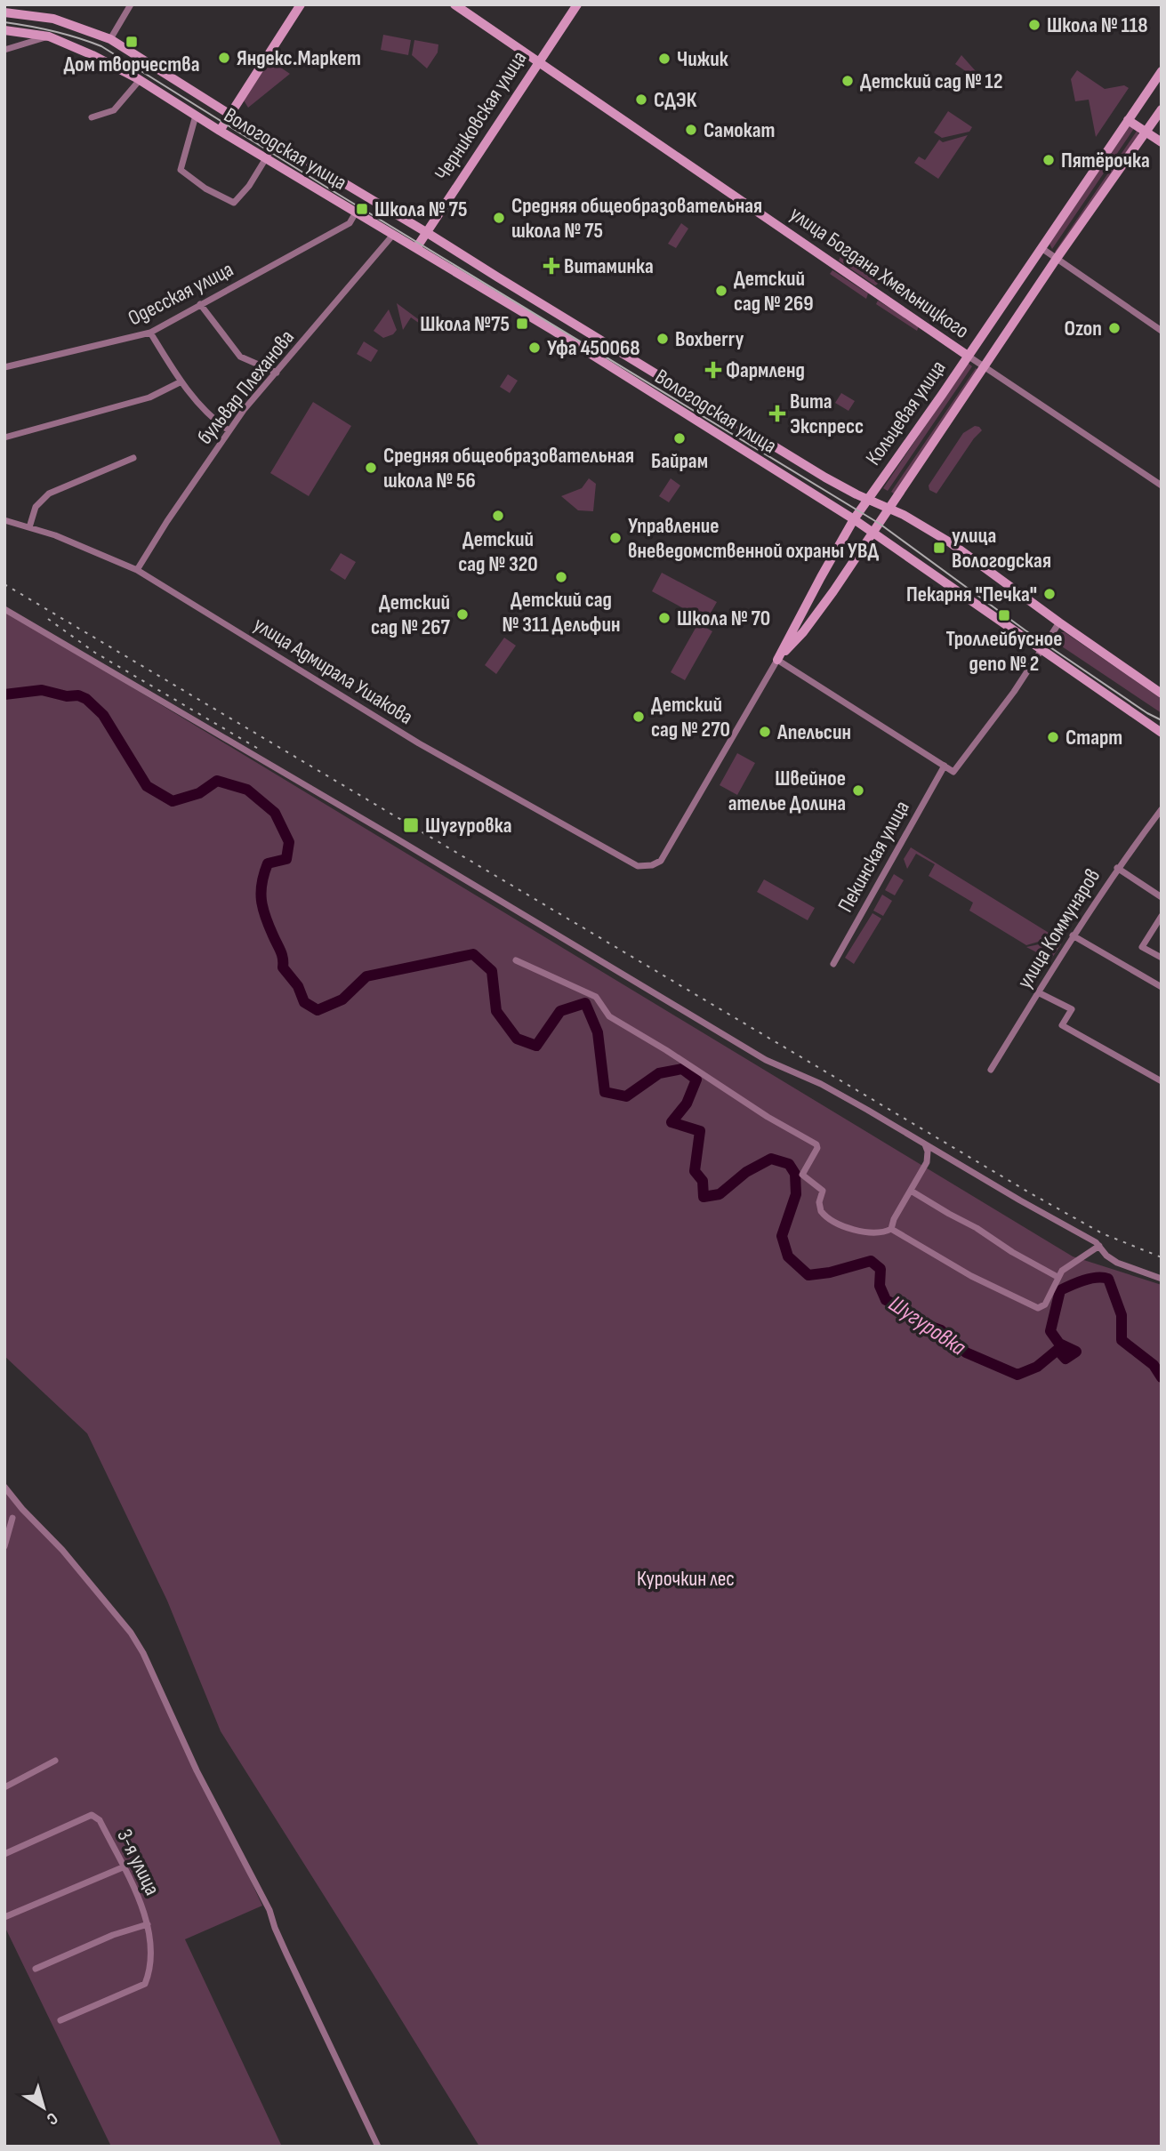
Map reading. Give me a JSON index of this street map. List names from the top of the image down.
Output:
{
  "streets": {
    "main road": [
      "Черниковская улица",
      "Вологодская улица",
      "улица Богдана Хмельницкого",
      "Кольцевая улица"
    ],
    "street": [
      "Одесская улица",
      "бульвар Плеханова",
      "улица Адмирала Ушакова",
      "Пекинская улица",
      "улица Коммунаров",
      "3-я улица"
    ]
  },
  "crossings": [
    ["Черниковская улица", "Вологодская улица"],
    ["Черниковская улица", "улица Богдана Хмельницкого"],
    ["Вологодская улица", "Одесская улица"],
    ["Вологодская улица", "бульвар Плеханова"],
    ["Вологодская улица", "Кольцевая улица"],
    ["улица Богдана Хмельницкого", "Кольцевая улица"],
    ["бульвар Плеханова", "улица Адмирала Ушакова"],
    ["Кольцевая улица", "улица Адмирала Ушакова"]
  ],
  "water": ["Шугуровка"],
  "parks": ["Курочкин лес"],
  "places": {
    "other": [
      "Школа № 118",
      "Яндекс.Маркет",
      "Чижик",
      "Детский сад № 12",
      "СДЭК",
      "Самокат",
      "Пятёрочка",
      "Средняя общеобразовательная школа № 75",
      "Детский сад № 269",
      "Ozon",
      "Boxberry",
      "Уфа 450068",
      "Байрам",
      "Средняя общеобразовательная школа № 56",
      "Детский сад № 320",
      "Управление вневедомственной охраны УВД",
      "Детский сад № 311 Дельфин",
      "Пекарня \"Печка\"",
      "Детский сад № 267",
      "Школа № 70",
      "Детский сад № 270",
      "Апельсин",
      "Старт",
      "Швейное ателье Долина"
    ],
    "transit": [
      "Дом творчества",
      "Школа № 75",
      "Школа №75",
      "улица Вологодская",
      "Троллейбусное депо № 2",
      "Шугуровка"
    ],
    "health": ["Витаминка", "Фармленд", "Вита Экспресс"]
  },
  "north": "bottom right"
}
